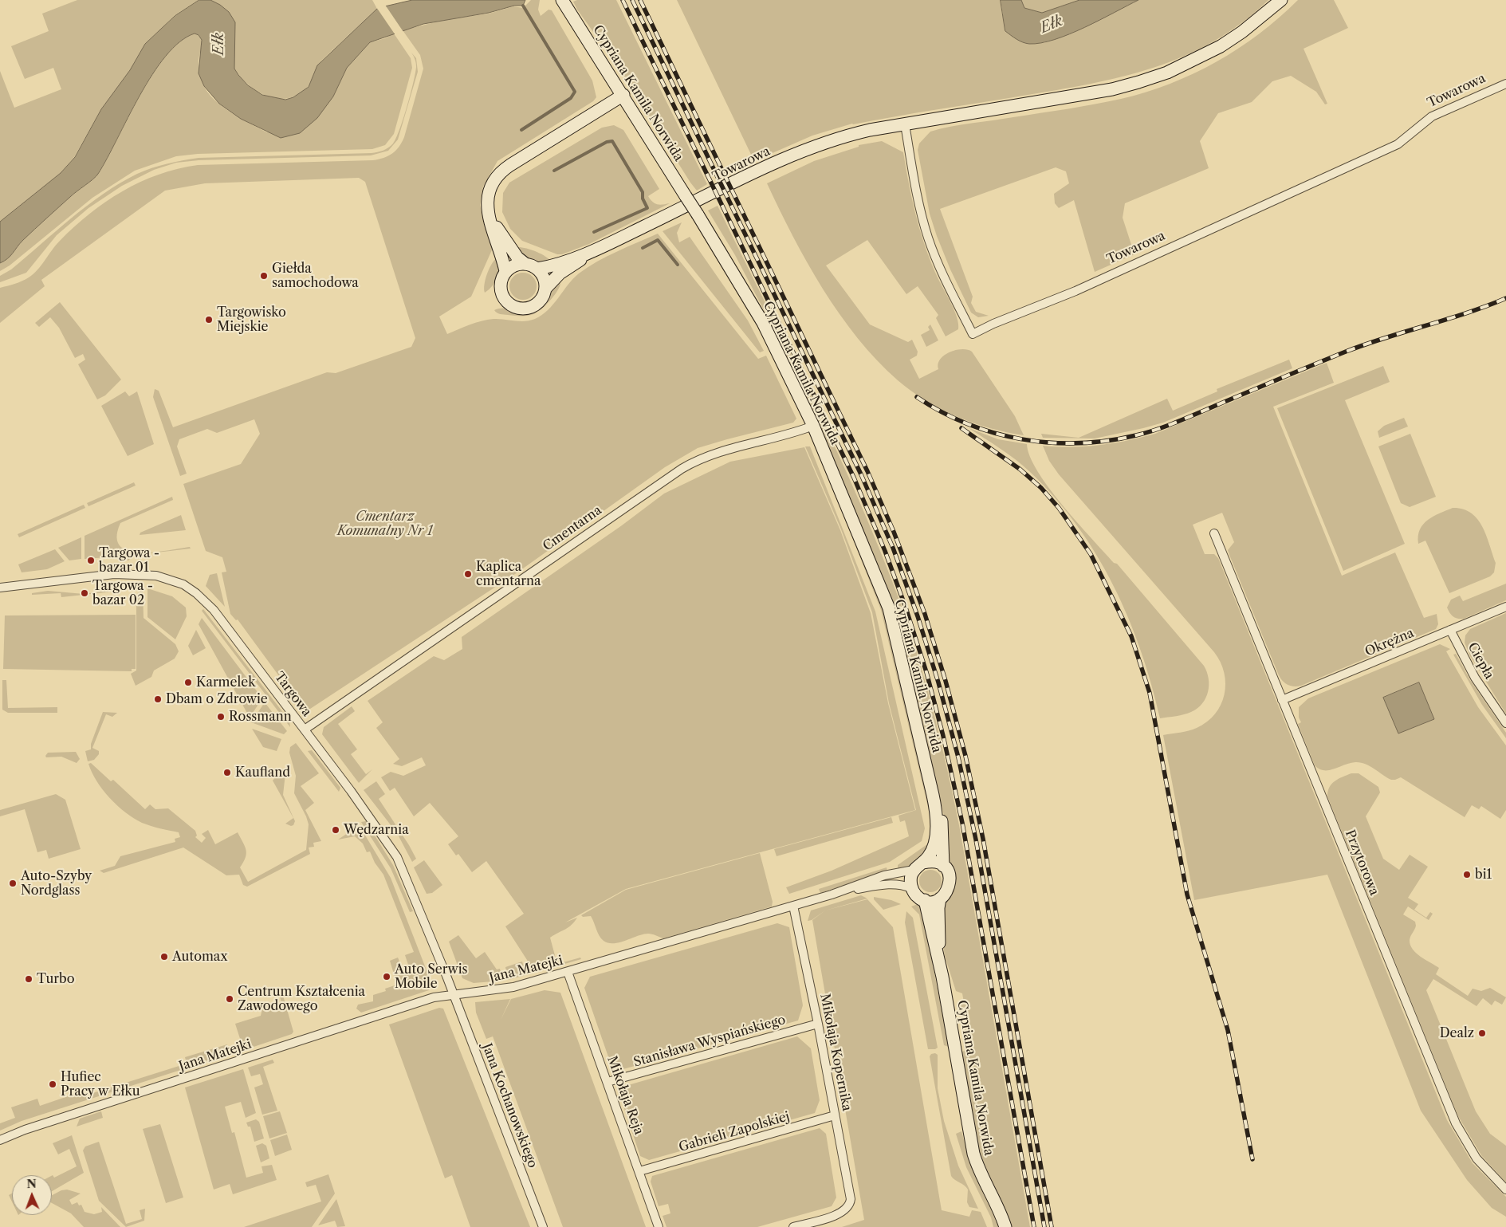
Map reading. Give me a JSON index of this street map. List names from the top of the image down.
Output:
{
  "streets": {
    "street": [
      "Towarowa",
      "Cypriana Kamila Norwida",
      "Cmentarna",
      "Okrężna",
      "Ciepła",
      "Targowa",
      "Przytorowa",
      "Jana Matejki",
      "Stanisława Wyspiańskiego",
      "Mikołaja Kopernika",
      "Mikołaja Reja",
      "Jana Kochanowskiego",
      "Gabrieli Zapolskiej"
    ]
  },
  "crossings": [
    ["Cypriana Kamila Norwida", "Cmentarna"],
    ["Cypriana Kamila Norwida", "Jana Matejki"],
    ["Cmentarna", "Targowa"],
    ["Okrężna", "Ciepła"],
    ["Okrężna", "Przytorowa"],
    ["Targowa", "Jana Matejki"],
    ["Targowa", "Jana Kochanowskiego"],
    ["Jana Matejki", "Mikołaja Kopernika"],
    ["Jana Matejki", "Mikołaja Reja"],
    ["Jana Matejki", "Jana Kochanowskiego"],
    ["Stanisława Wyspiańskiego", "Mikołaja Kopernika"],
    ["Stanisława Wyspiańskiego", "Mikołaja Reja"],
    ["Mikołaja Kopernika", "Gabrieli Zapolskiej"],
    ["Mikołaja Reja", "Gabrieli Zapolskiej"]
  ],
  "water": ["Ełk"],
  "parks": ["Cmentarz Komunalny Nr 1"],
  "places": [
    "Giełda samochodowa",
    "Targowisko Miejskie",
    "Targowa - bazar 01",
    "Kaplica cmentarna",
    "Targowa - bazar 02",
    "Karmelek",
    "Dbam o Zdrowie",
    "Rossmann",
    "Kaufland",
    "Wędzarnia",
    "bi1",
    "Auto-Szyby Nordglass",
    "Automax",
    "Auto Serwis Mobile",
    "Turbo",
    "Centrum Kształcenia Zawodowego",
    "Dealz",
    "Hufiec Pracy w Ełku"
  ],
  "north": "top"
}
